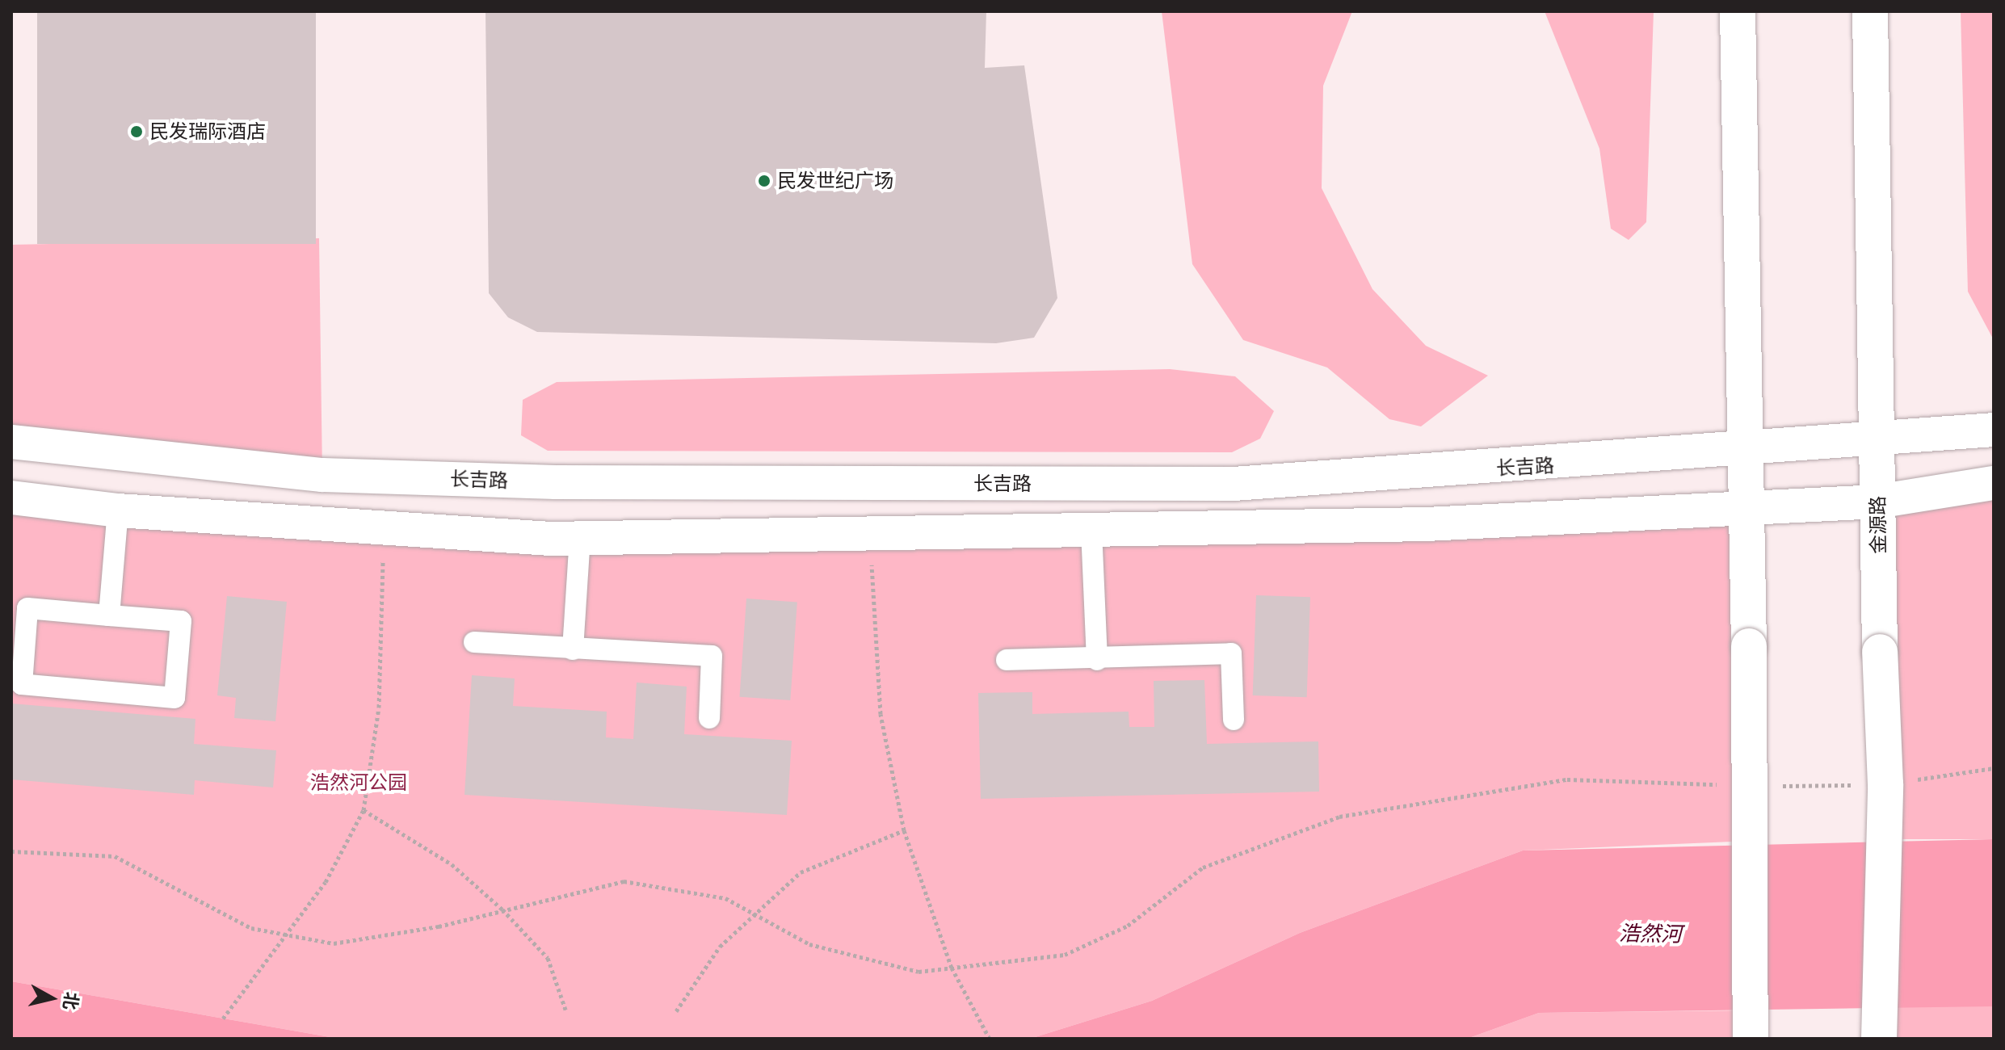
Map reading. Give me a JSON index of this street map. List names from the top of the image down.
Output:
{
  "streets": {
    "main road": ["金源路"],
    "street": ["长吉路"]
  },
  "crossings": [
    ["长吉路", "金源路"]
  ],
  "water": ["浩然河"],
  "parks": ["浩然河公园"],
  "places": ["民发瑞际酒店", "民发世纪广场"],
  "north": "right"
}
